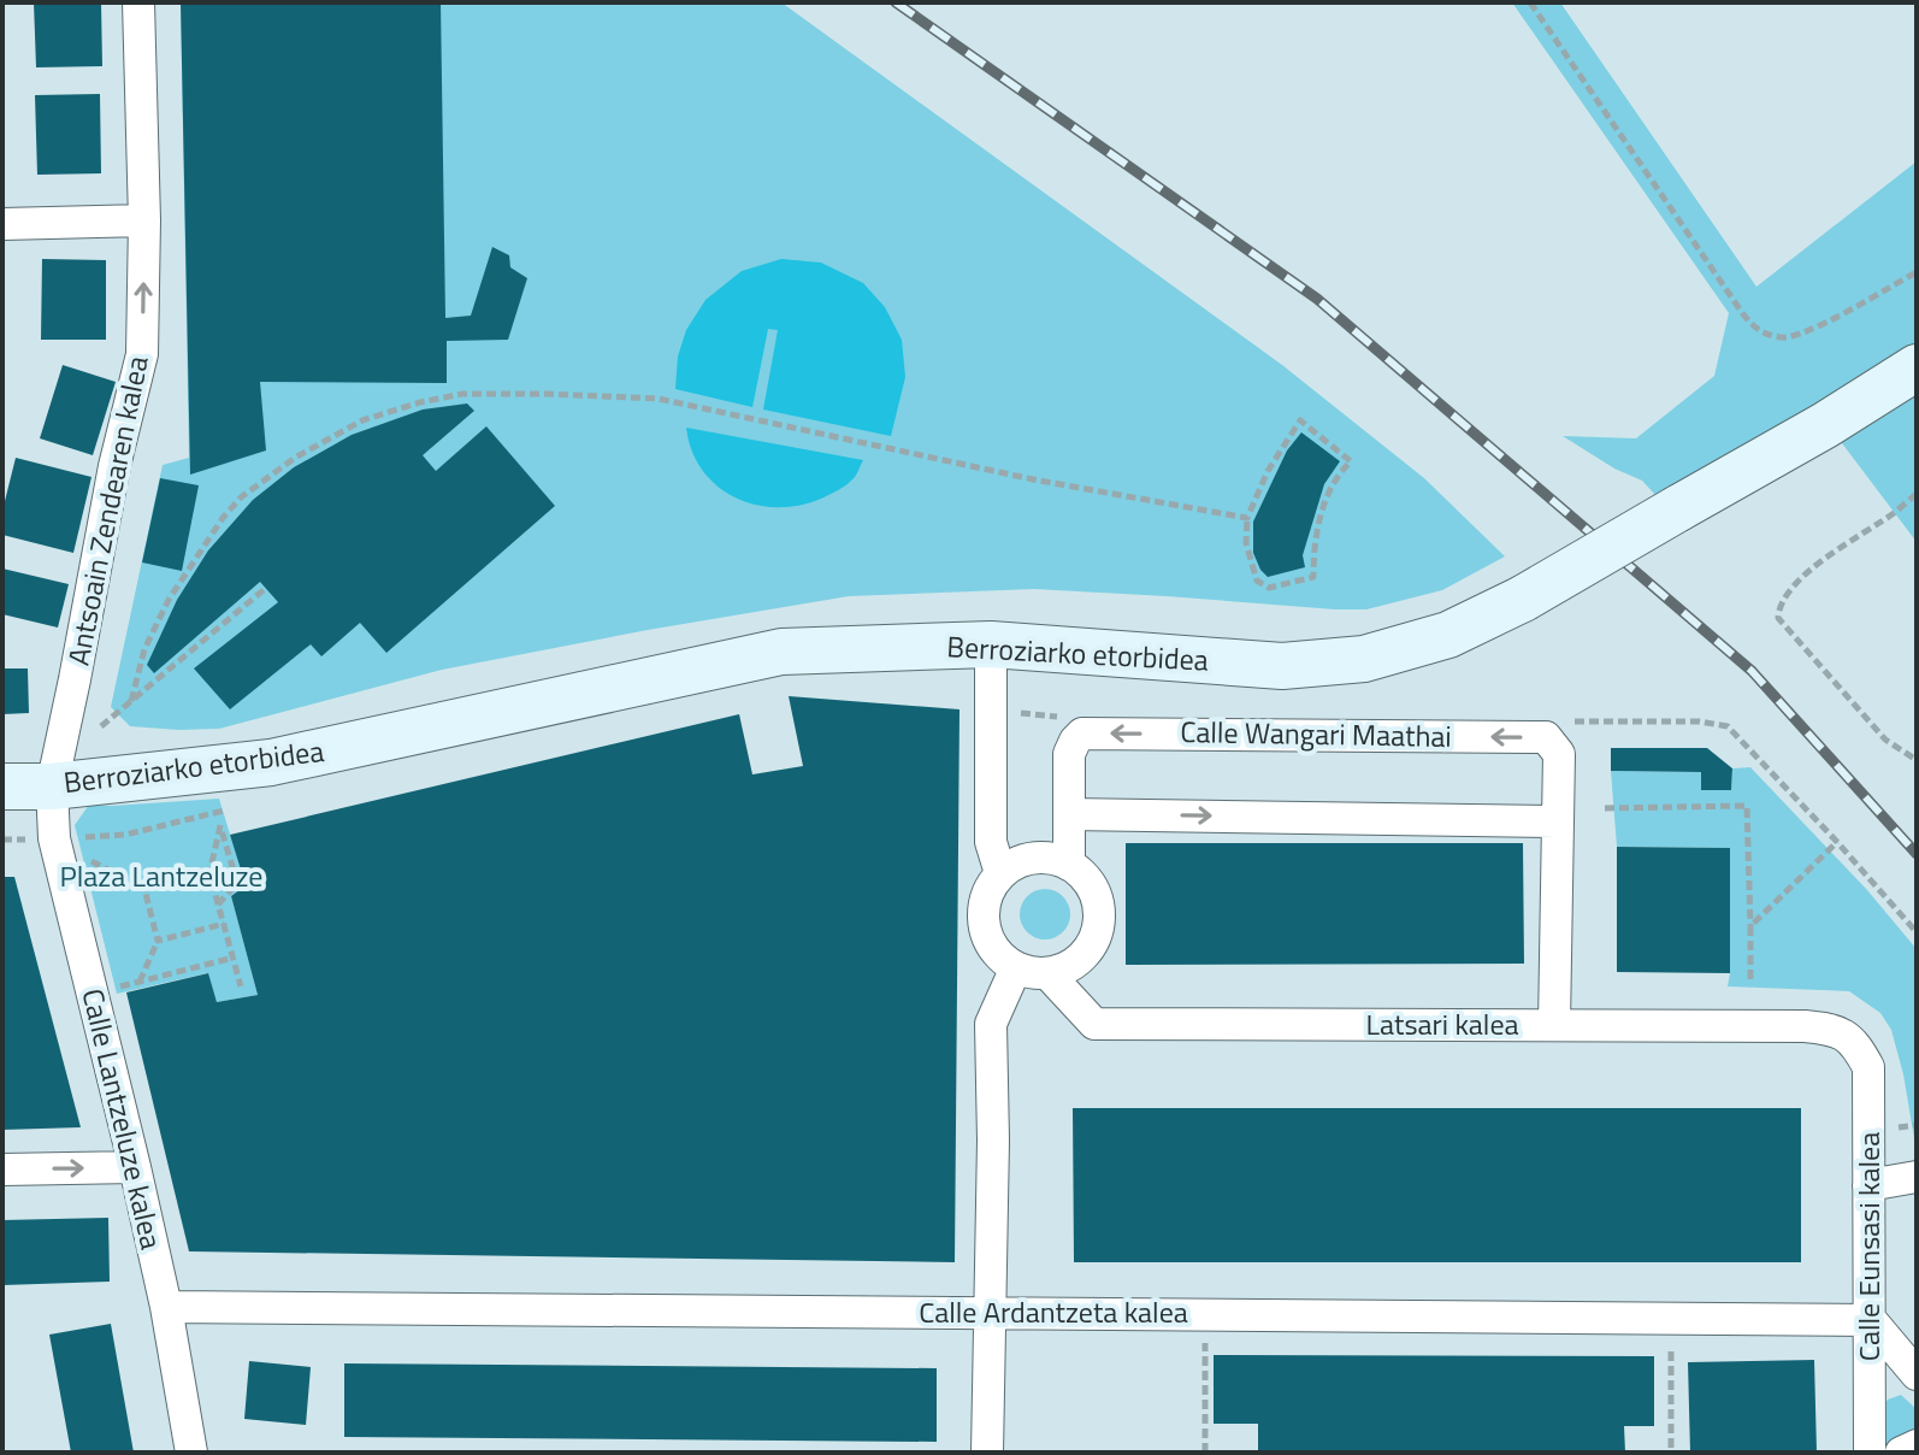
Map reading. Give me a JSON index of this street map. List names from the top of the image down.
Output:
{
  "streets": {
    "street": [
      "Antsoain Zendearen kalea",
      "Berroziarko etorbidea",
      "Calle Wangari Maathai",
      "Latsari kalea",
      "Calle Lantzeluze kalea",
      "Calle Eunsasi kalea",
      "Calle Ardantzeta kalea"
    ]
  },
  "crossings": [
    ["Antsoain Zendearen kalea", "Berroziarko etorbidea"],
    ["Antsoain Zendearen kalea", "Calle Lantzeluze kalea"],
    ["Berroziarko etorbidea", "Calle Lantzeluze kalea"],
    ["Calle Wangari Maathai", "Latsari kalea"],
    ["Latsari kalea", "Calle Eunsasi kalea"],
    ["Calle Lantzeluze kalea", "Calle Ardantzeta kalea"],
    ["Calle Eunsasi kalea", "Calle Ardantzeta kalea"]
  ],
  "one_way": ["Antsoain Zendearen kalea"],
  "parks": ["Plaza Lantzeluze"]
}
